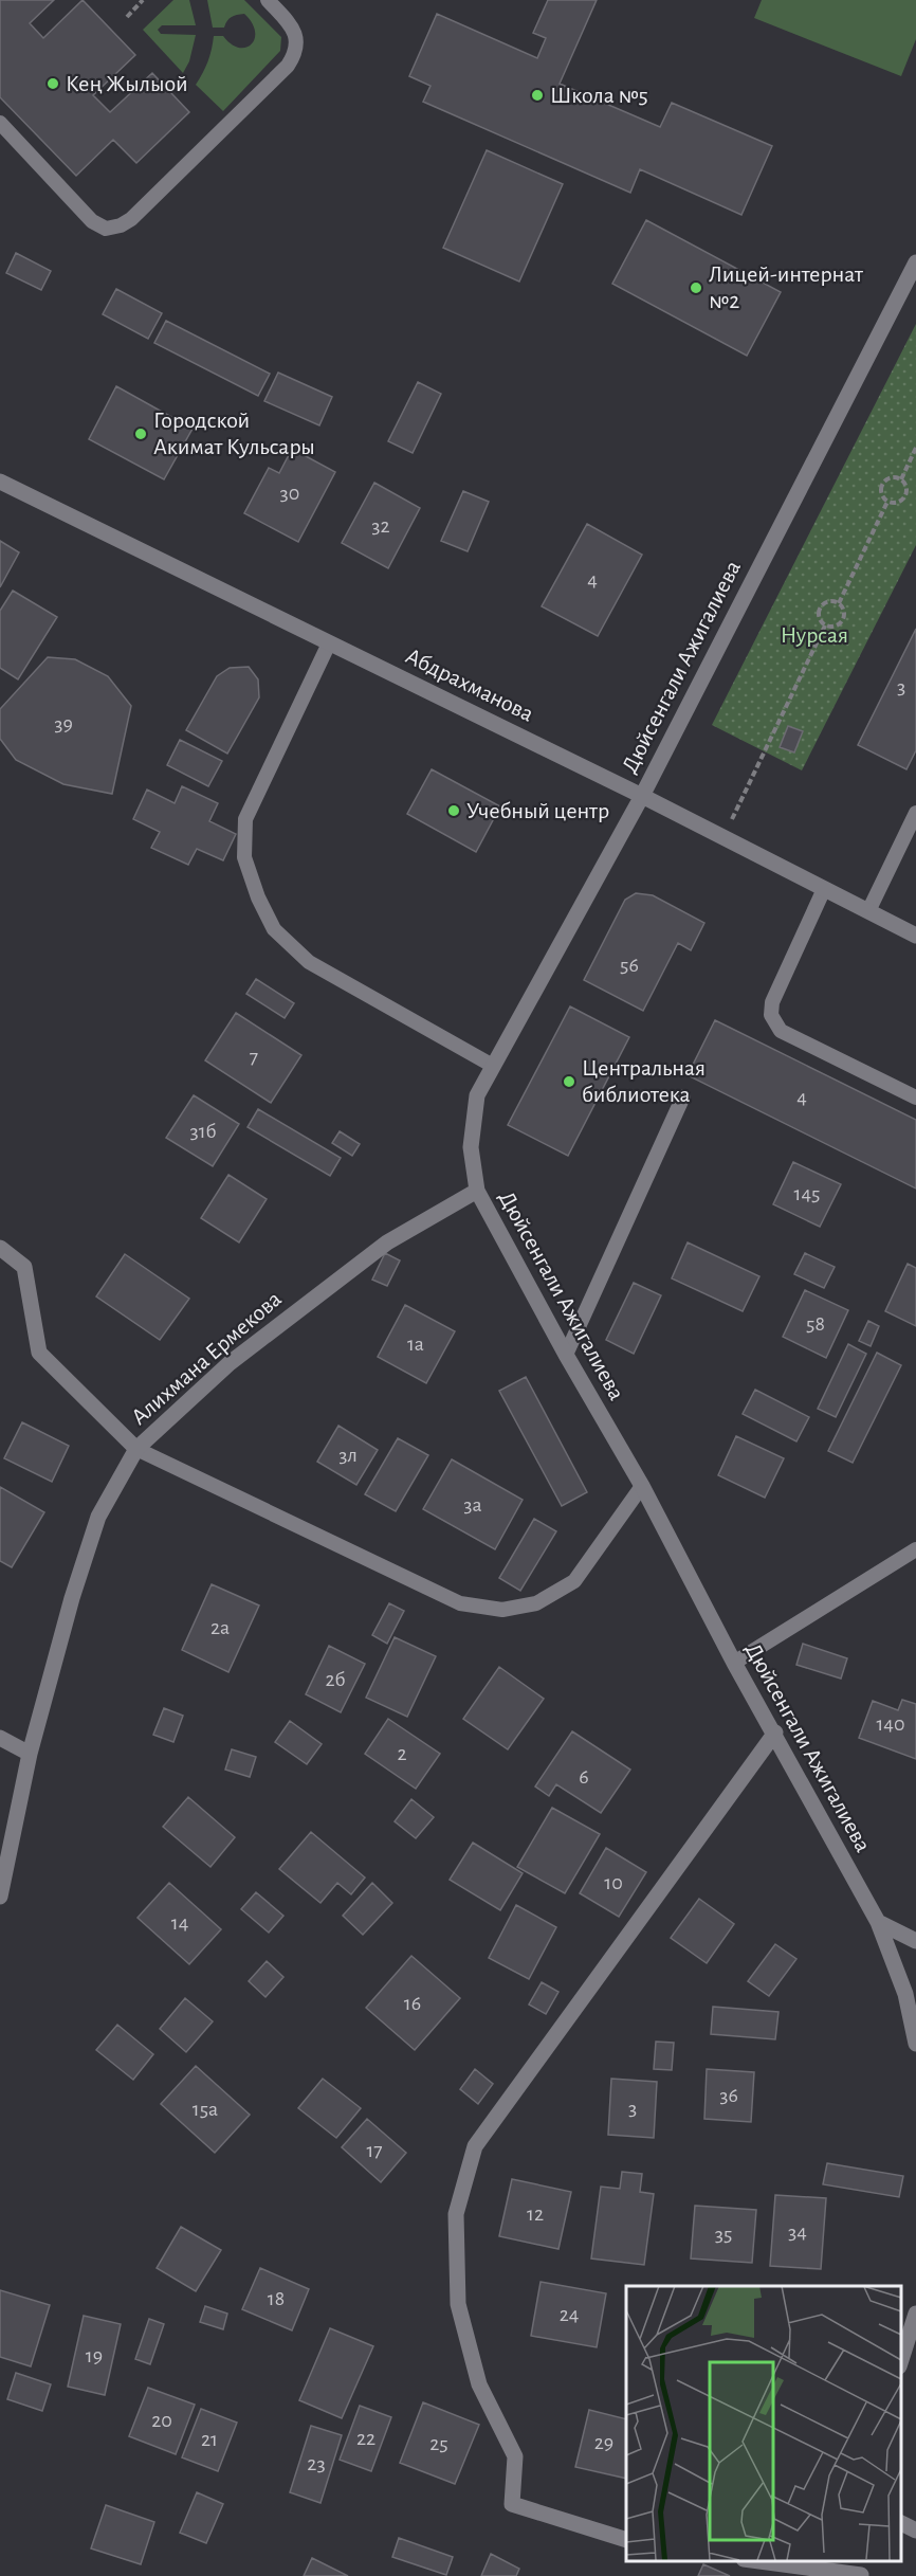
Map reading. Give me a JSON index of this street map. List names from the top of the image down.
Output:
{
  "streets": {
    "street": ["Дюйсенгали Ажигалиева", "Абдрахманова", "Алихмана Ермекова"]
  },
  "crossings": [
    ["Дюйсенгали Ажигалиева", "Абдрахманова"],
    ["Дюйсенгали Ажигалиева", "Алихмана Ермекова"]
  ],
  "parks": ["Нурсая"],
  "places": [
    "Кең Жылыой",
    "Школа №5",
    "Лицей-интернат №2",
    "Городской Акимат Кульсары",
    "Учебный центр",
    "Центральная библиотека"
  ],
  "house_numbers": [
    "30",
    "32",
    "4",
    "3",
    "39",
    "56",
    "7",
    "4",
    "31б",
    "145",
    "58",
    "1а",
    "3л",
    "3а",
    "2а",
    "2б",
    "140",
    "2",
    "6",
    "10",
    "14",
    "16",
    "36",
    "3",
    "15а",
    "17",
    "12",
    "34",
    "35",
    "18",
    "24",
    "19",
    "20",
    "22",
    "21",
    "29",
    "25",
    "23"
  ]
}
